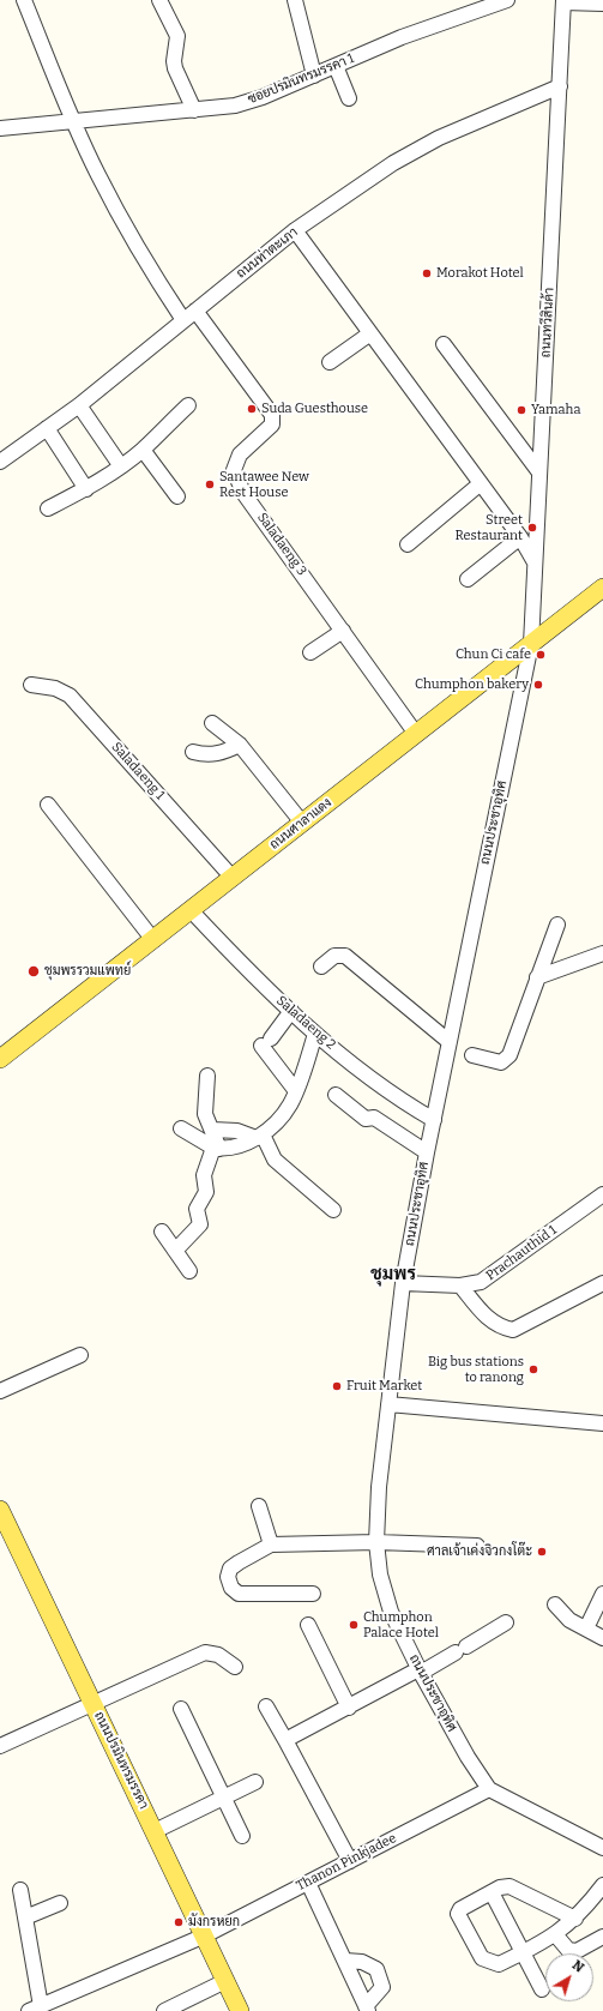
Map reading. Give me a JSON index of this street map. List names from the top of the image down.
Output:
{
  "streets": {
    "main road": ["ถนนศาลาแดง", "ถนนปรมินทรมรรคา"],
    "street": [
      "ซอยปรมินทรมรรคา 1",
      "ถนนท่าตะเภา",
      "ถนนทวีสินค้า",
      "Saladaeng 3",
      "Saladaeng 1",
      "ถนนประชาอุทิศ",
      "Saladaeng 2",
      "Prachauthid 1",
      "Thanon Pinkjadee"
    ]
  },
  "crossings": [
    ["ถนนท่าตะเภา", "ถนนทวีสินค้า"],
    ["ถนนท่าตะเภา", "Saladaeng 3"],
    ["ถนนทวีสินค้า", "ถนนประชาอุทิศ"],
    ["ถนนทวีสินค้า", "ถนนศาลาแดง"],
    ["Saladaeng 3", "ถนนศาลาแดง"],
    ["Saladaeng 1", "ถนนศาลาแดง"],
    ["ถนนประชาอุทิศ", "ถนนศาลาแดง"],
    ["ถนนประชาอุทิศ", "Saladaeng 2"],
    ["ถนนประชาอุทิศ", "Prachauthid 1"],
    ["ถนนประชาอุทิศ", "Thanon Pinkjadee"],
    ["ถนนศาลาแดง", "Saladaeng 2"],
    ["ถนนปรมินทรมรรคา", "Thanon Pinkjadee"]
  ],
  "districts": ["ชุมพร"],
  "places": [
    "Morakot Hotel",
    "Suda Guesthouse",
    "Yamaha",
    "Santawee New Rest House",
    "Street Restaurant",
    "Chun Ci cafe",
    "Chumphon bakery",
    "ชุมพรรวมแพทย์",
    "Big bus stations to ranong",
    "Fruit Market",
    "ศาลเจ้าเค่งจิวกงโต๊ะ",
    "Chumphon Palace Hotel",
    "มังกรหยก"
  ],
  "north": "top right"
}
